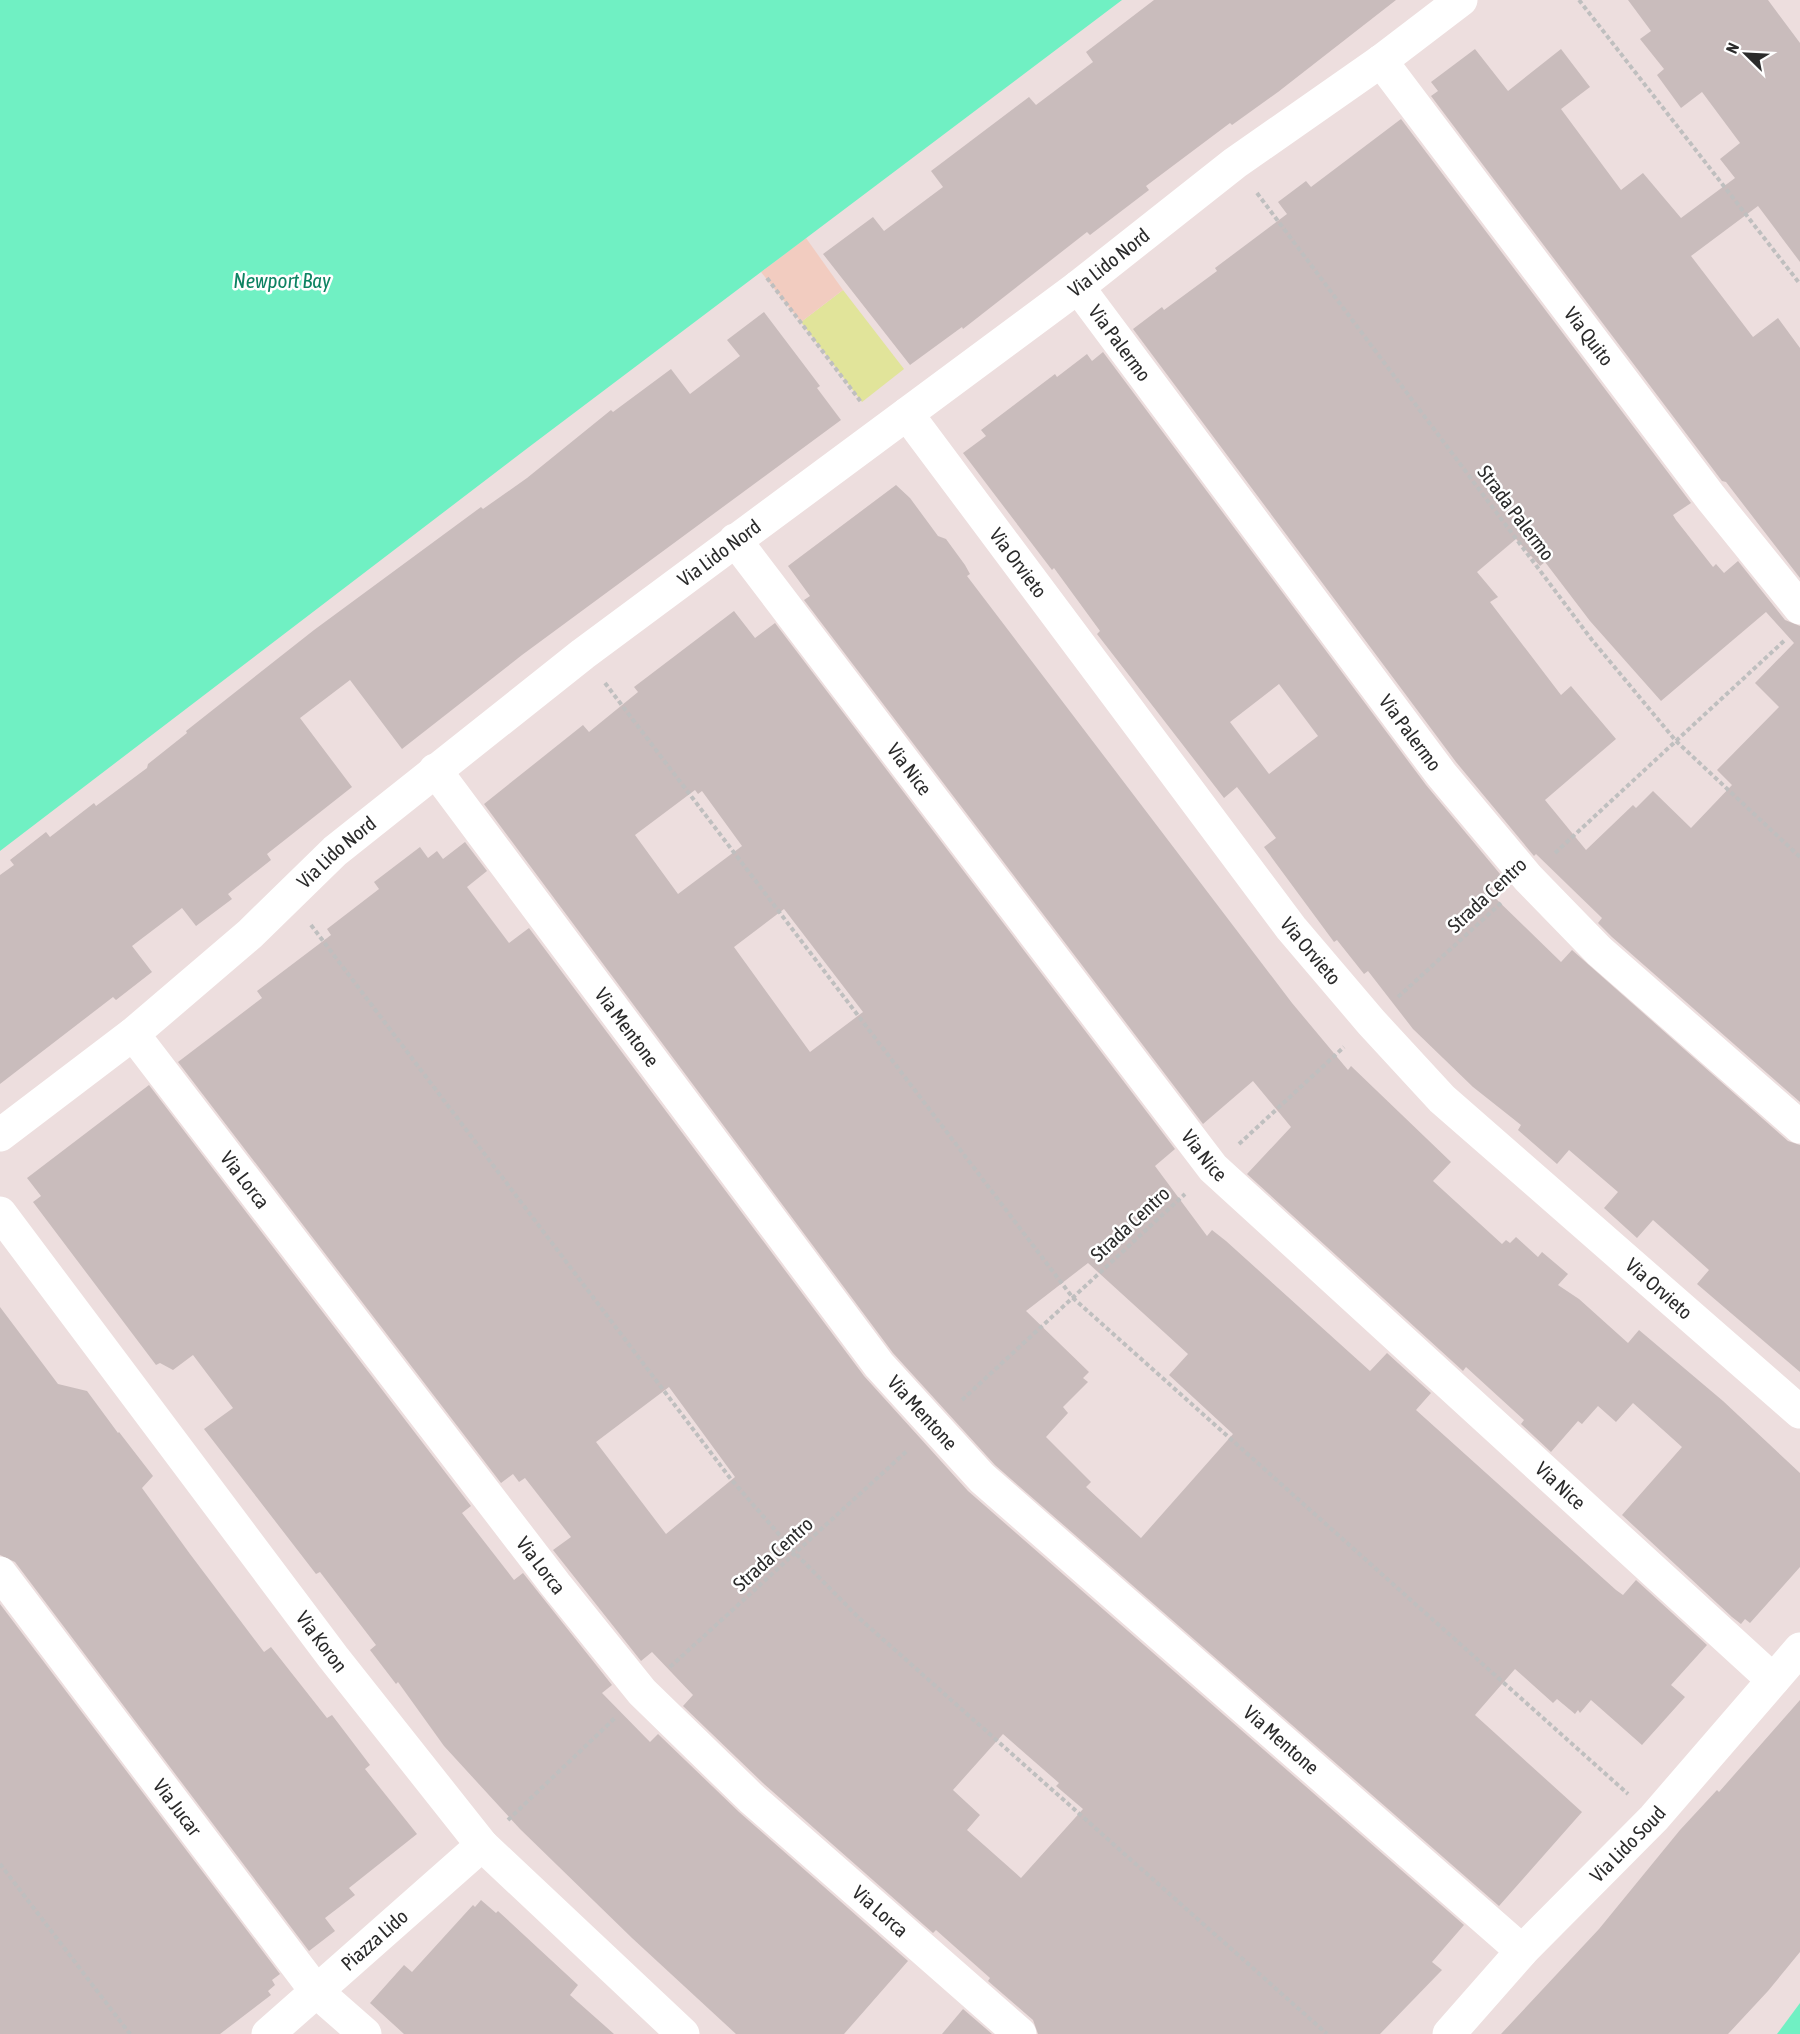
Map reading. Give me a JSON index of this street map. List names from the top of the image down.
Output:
{
  "streets": {
    "street": [
      "Via Lido Nord",
      "Via Quito",
      "Via Palermo",
      "Via Orvieto",
      "Via Nice",
      "Via Mentone",
      "Via Lorca",
      "Via Koron",
      "Via Jucar",
      "Via Lido Soud",
      "Piazza Lido"
    ],
    "path": ["Strada Palermo", "Strada Centro"]
  },
  "crossings": [
    ["Via Lido Nord", "Via Quito"],
    ["Via Lido Nord", "Via Palermo"],
    ["Via Lido Nord", "Strada Palermo"],
    ["Via Lido Nord", "Via Orvieto"],
    ["Via Lido Nord", "Via Nice"],
    ["Via Lido Nord", "Via Mentone"],
    ["Via Lido Nord", "Via Lorca"],
    ["Via Quito", "Strada Centro"],
    ["Via Palermo", "Strada Centro"],
    ["Strada Palermo", "Strada Centro"],
    ["Via Orvieto", "Strada Centro"],
    ["Via Nice", "Strada Centro"],
    ["Via Nice", "Via Lido Soud"],
    ["Strada Centro", "Via Mentone"],
    ["Strada Centro", "Via Lorca"],
    ["Strada Centro", "Via Koron"],
    ["Strada Centro", "Piazza Lido"],
    ["Via Mentone", "Via Lido Soud"],
    ["Via Koron", "Piazza Lido"],
    ["Via Jucar", "Piazza Lido"]
  ],
  "water": ["Newport Bay"],
  "north": "top left"
}
